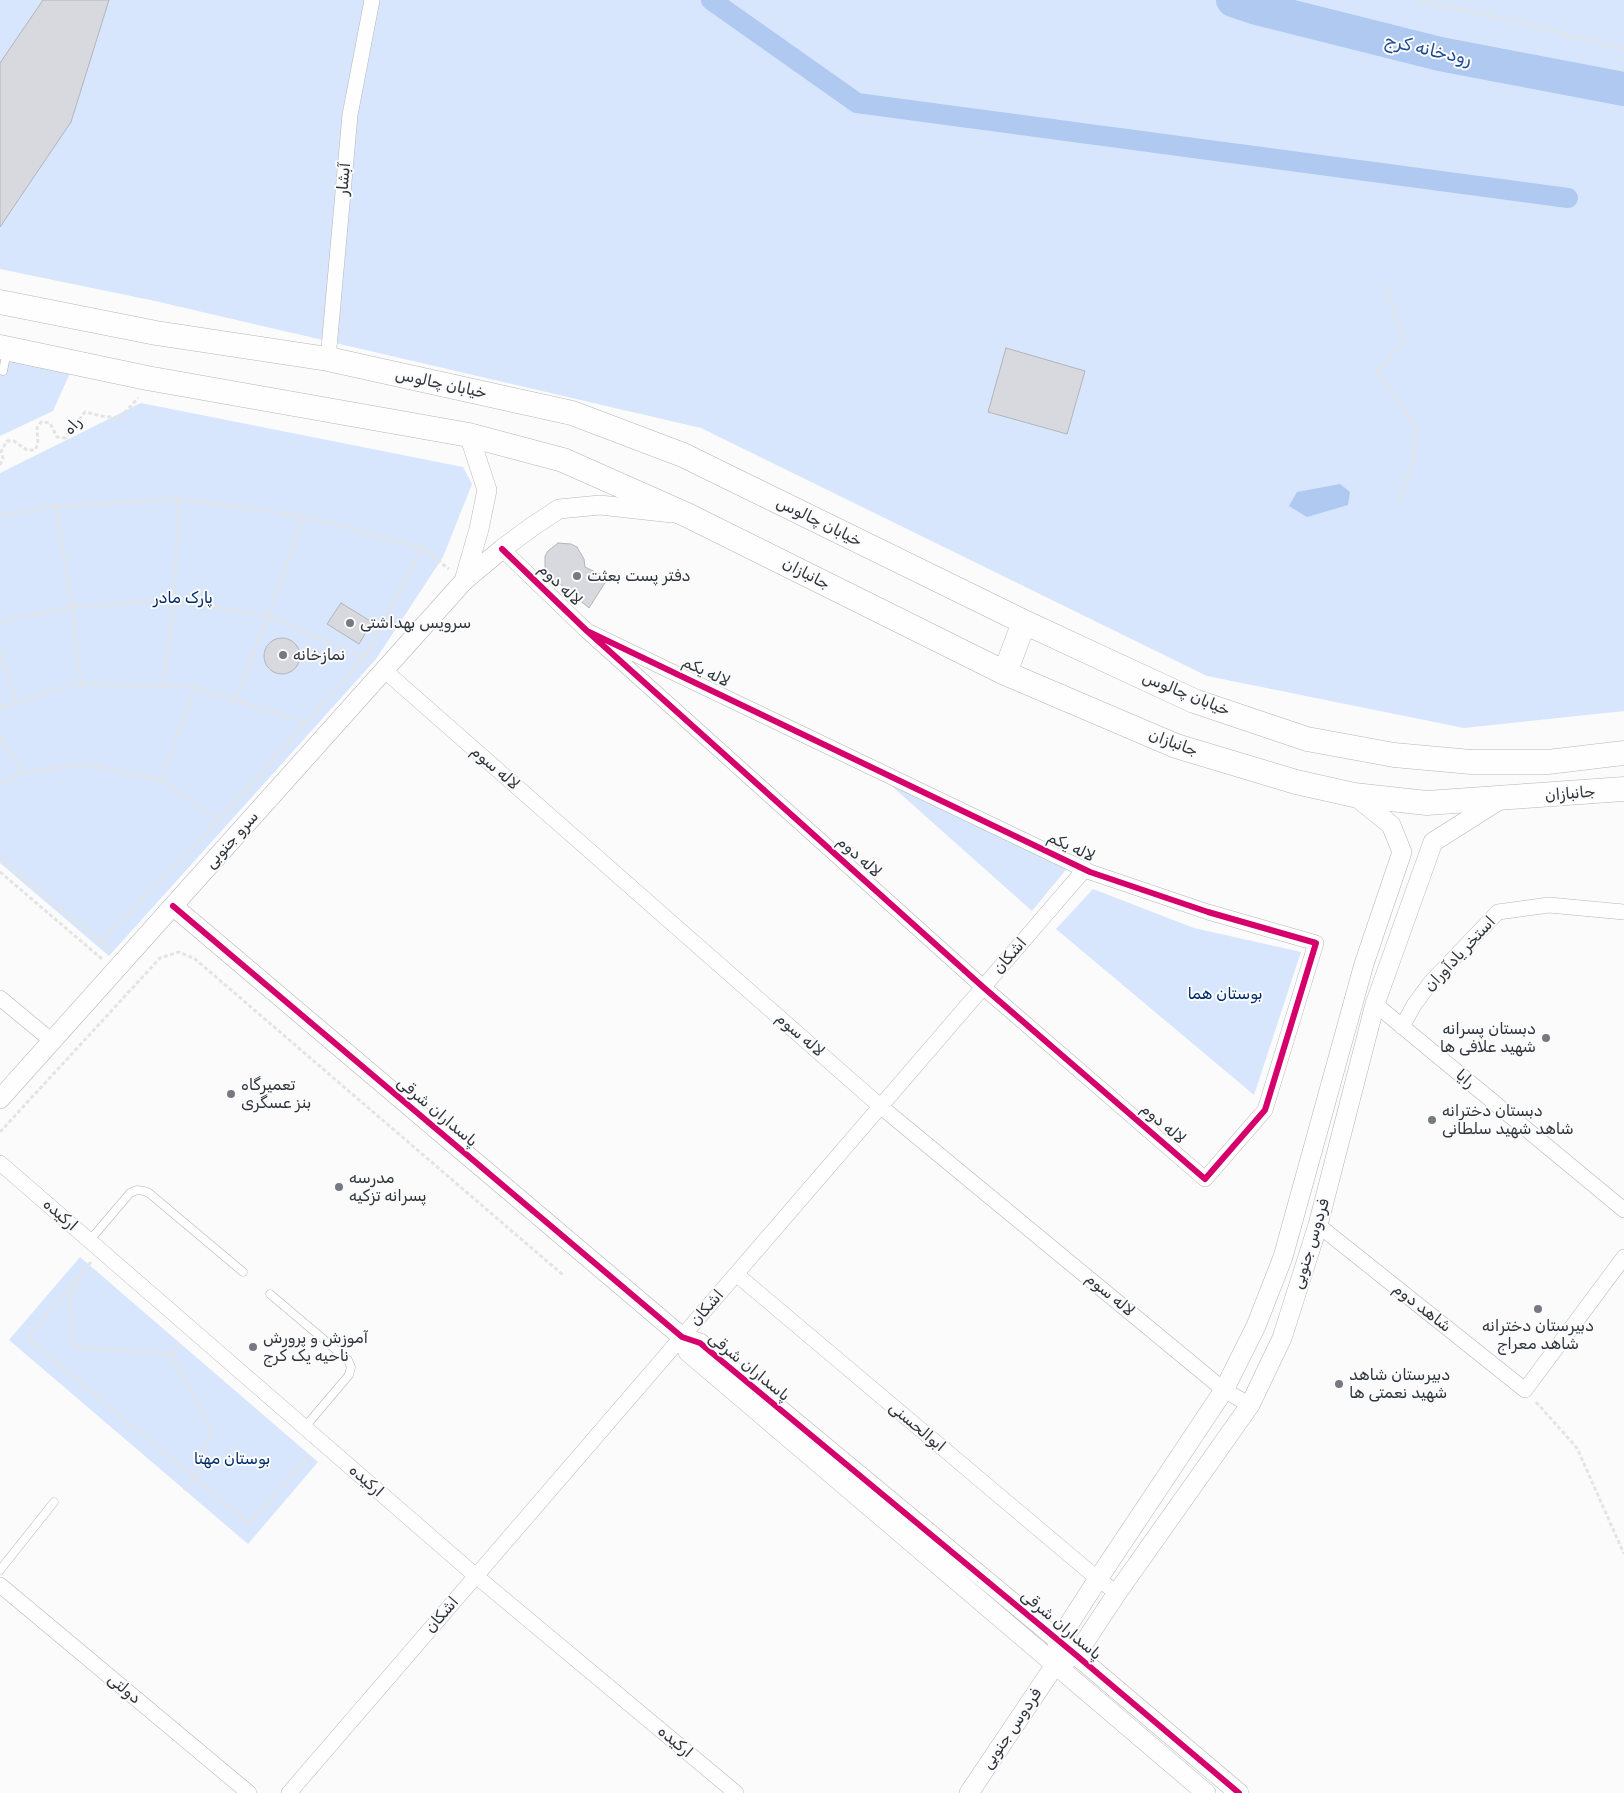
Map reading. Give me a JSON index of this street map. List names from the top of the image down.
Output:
{
  "streets": {
    "highway": ["خیابان چالوس", "جانبازان"],
    "street": [
      "آبشار",
      "لاله دوم",
      "لاله یکم",
      "لاله سوم",
      "سرو جنوبی",
      "استخر یادآوران",
      "اشکان",
      "رایا",
      "پاسداران شرقی",
      "ارکیده",
      "فردوس جنوبی",
      "شاهد دوم",
      "ابوالحسنی",
      "دولتی"
    ],
    "path": ["راه"]
  },
  "crossings": [
    ["آبشار", "خیابان چالوس"],
    ["جانبازان", "سرو جنوبی"],
    ["جانبازان", "فردوس جنوبی"],
    ["لاله دوم", "لاله یکم"],
    ["لاله دوم", "سرو جنوبی"],
    ["لاله دوم", "اشکان"],
    ["لاله یکم", "اشکان"],
    ["لاله سوم", "سرو جنوبی"],
    ["لاله سوم", "اشکان"],
    ["لاله سوم", "فردوس جنوبی"],
    ["سرو جنوبی", "پاسداران شرقی"],
    ["استخر یادآوران", "رایا"],
    ["اشکان", "پاسداران شرقی"],
    ["اشکان", "ارکیده"],
    ["اشکان", "ابوالحسنی"],
    ["رایا", "فردوس جنوبی"],
    ["پاسداران شرقی", "فردوس جنوبی"],
    ["فردوس جنوبی", "شاهد دوم"],
    ["فردوس جنوبی", "ابوالحسنی"]
  ],
  "water": ["رودخانه کرج"],
  "parks": ["پارک مادر", "بوستان هما", "بوستان مهتا"],
  "places": [
    "دفتر پست بعثت",
    "سرویس بهداشتی",
    "نمازخانه",
    "دبستان پسرانه شهید علافی ها",
    "تعمیرگاه بنز عسگری",
    "دبستان دخترانه شاهد شهید سلطانی",
    "مدرسه پسرانه تزکیه",
    "دبیرستان دخترانه شاهد معراج",
    "آموزش و پرورش ناحیه یک کرج",
    "دبیرستان شاهد شهید نعمتی ها"
  ]
}
